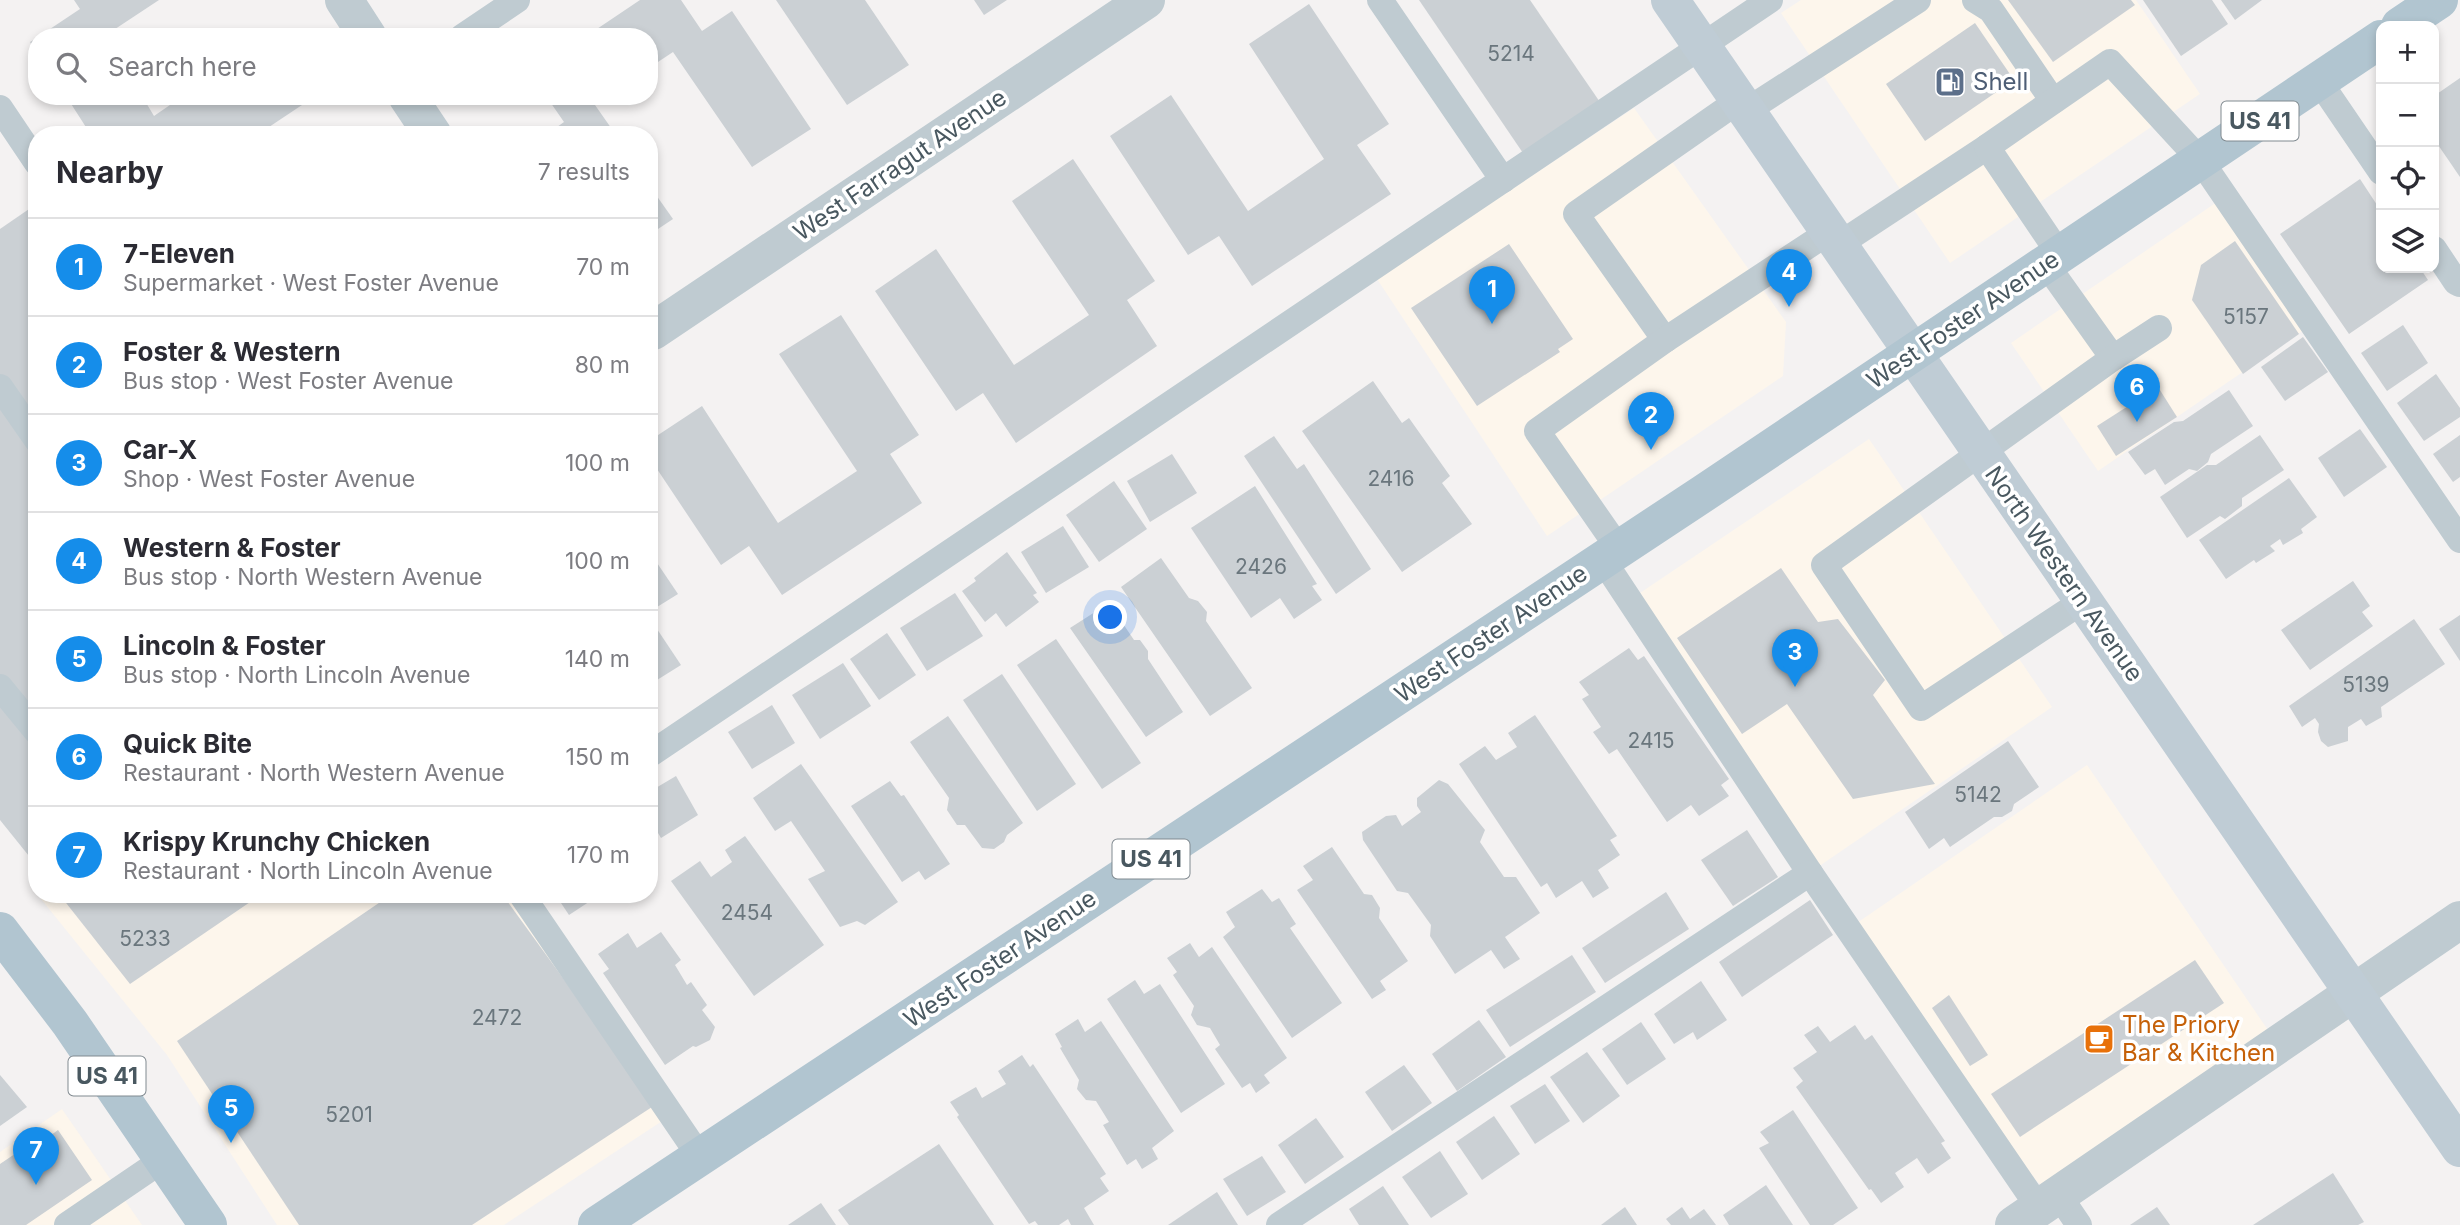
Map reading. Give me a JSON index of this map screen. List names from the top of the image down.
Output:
{
  "streets": {
    "main road": ["US 41", "West Foster Avenue", "North Western Avenue"],
    "street": ["West Farragut Avenue"]
  },
  "crossings": [
    ["West Foster Avenue", "North Western Avenue"]
  ],
  "places": {
    "fuel station": ["Shell"],
    "cafe": ["The Priory Bar & Kitchen"]
  },
  "house_numbers": [
    "5214",
    "5157",
    "2416",
    "2426",
    "5139",
    "2415",
    "5142",
    "2454",
    "5233",
    "2472",
    "5201"
  ],
  "page": {
    "map_buttons": ["+", "−"],
    "search": "Search here",
    "heading": ["Nearby", "7 results"],
    "list": [
      {
        "mark": "1",
        "name": "7-Eleven",
        "note": "Supermarket · West Foster Avenue",
        "value": "70 m"
      },
      {
        "mark": "2",
        "name": "Foster & Western",
        "note": "Bus stop · West Foster Avenue",
        "value": "80 m"
      },
      {
        "mark": "3",
        "name": "Car-X",
        "note": "Shop · West Foster Avenue",
        "value": "100 m"
      },
      {
        "mark": "4",
        "name": "Western & Foster",
        "note": "Bus stop · North Western Avenue",
        "value": "100 m"
      },
      {
        "mark": "5",
        "name": "Lincoln & Foster",
        "note": "Bus stop · North Lincoln Avenue",
        "value": "140 m"
      },
      {
        "mark": "6",
        "name": "Quick Bite",
        "note": "Restaurant · North Western Avenue",
        "value": "150 m"
      },
      {
        "mark": "7",
        "name": "Krispy Krunchy Chicken",
        "note": "Restaurant · North Lincoln Avenue",
        "value": "170 m"
      }
    ],
    "pins": [
      "4",
      "1",
      "6",
      "2",
      "3",
      "5",
      "7"
    ]
  }
}
